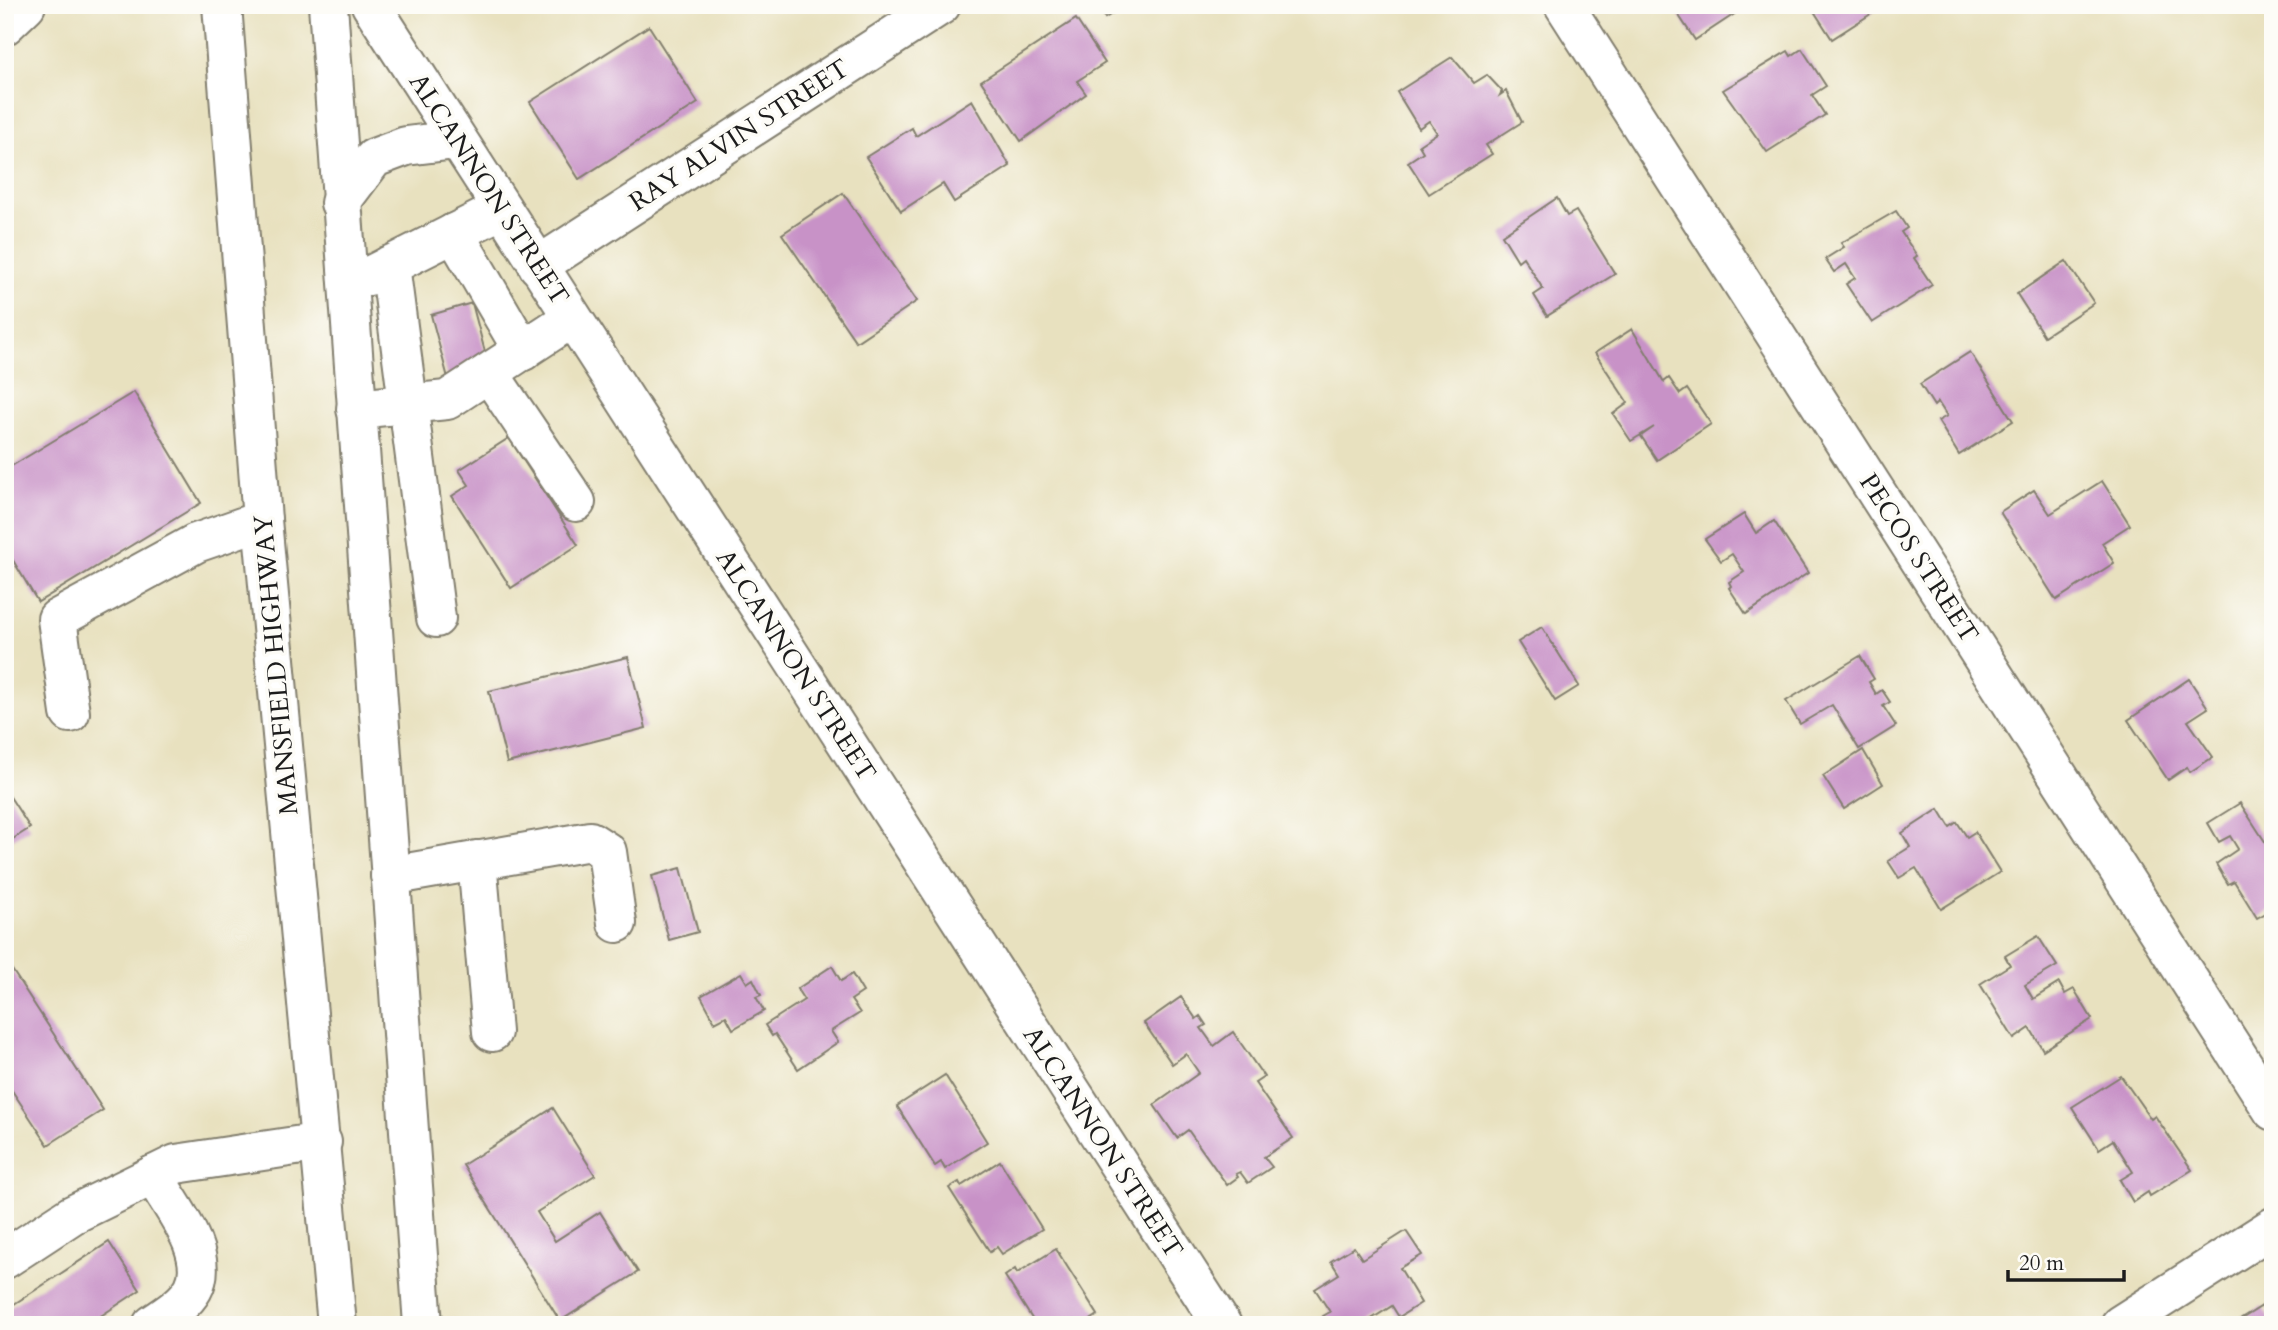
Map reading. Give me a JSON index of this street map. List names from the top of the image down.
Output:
{
  "streets": {
    "street": [
      "RAY ALVIN STREET",
      "ALCANNON STREET",
      "PECOS STREET",
      "MANSFIELD HIGHWAY"
    ]
  },
  "crossings": [
    ["RAY ALVIN STREET", "ALCANNON STREET"]
  ],
  "scale_bar": "20 m"
}
